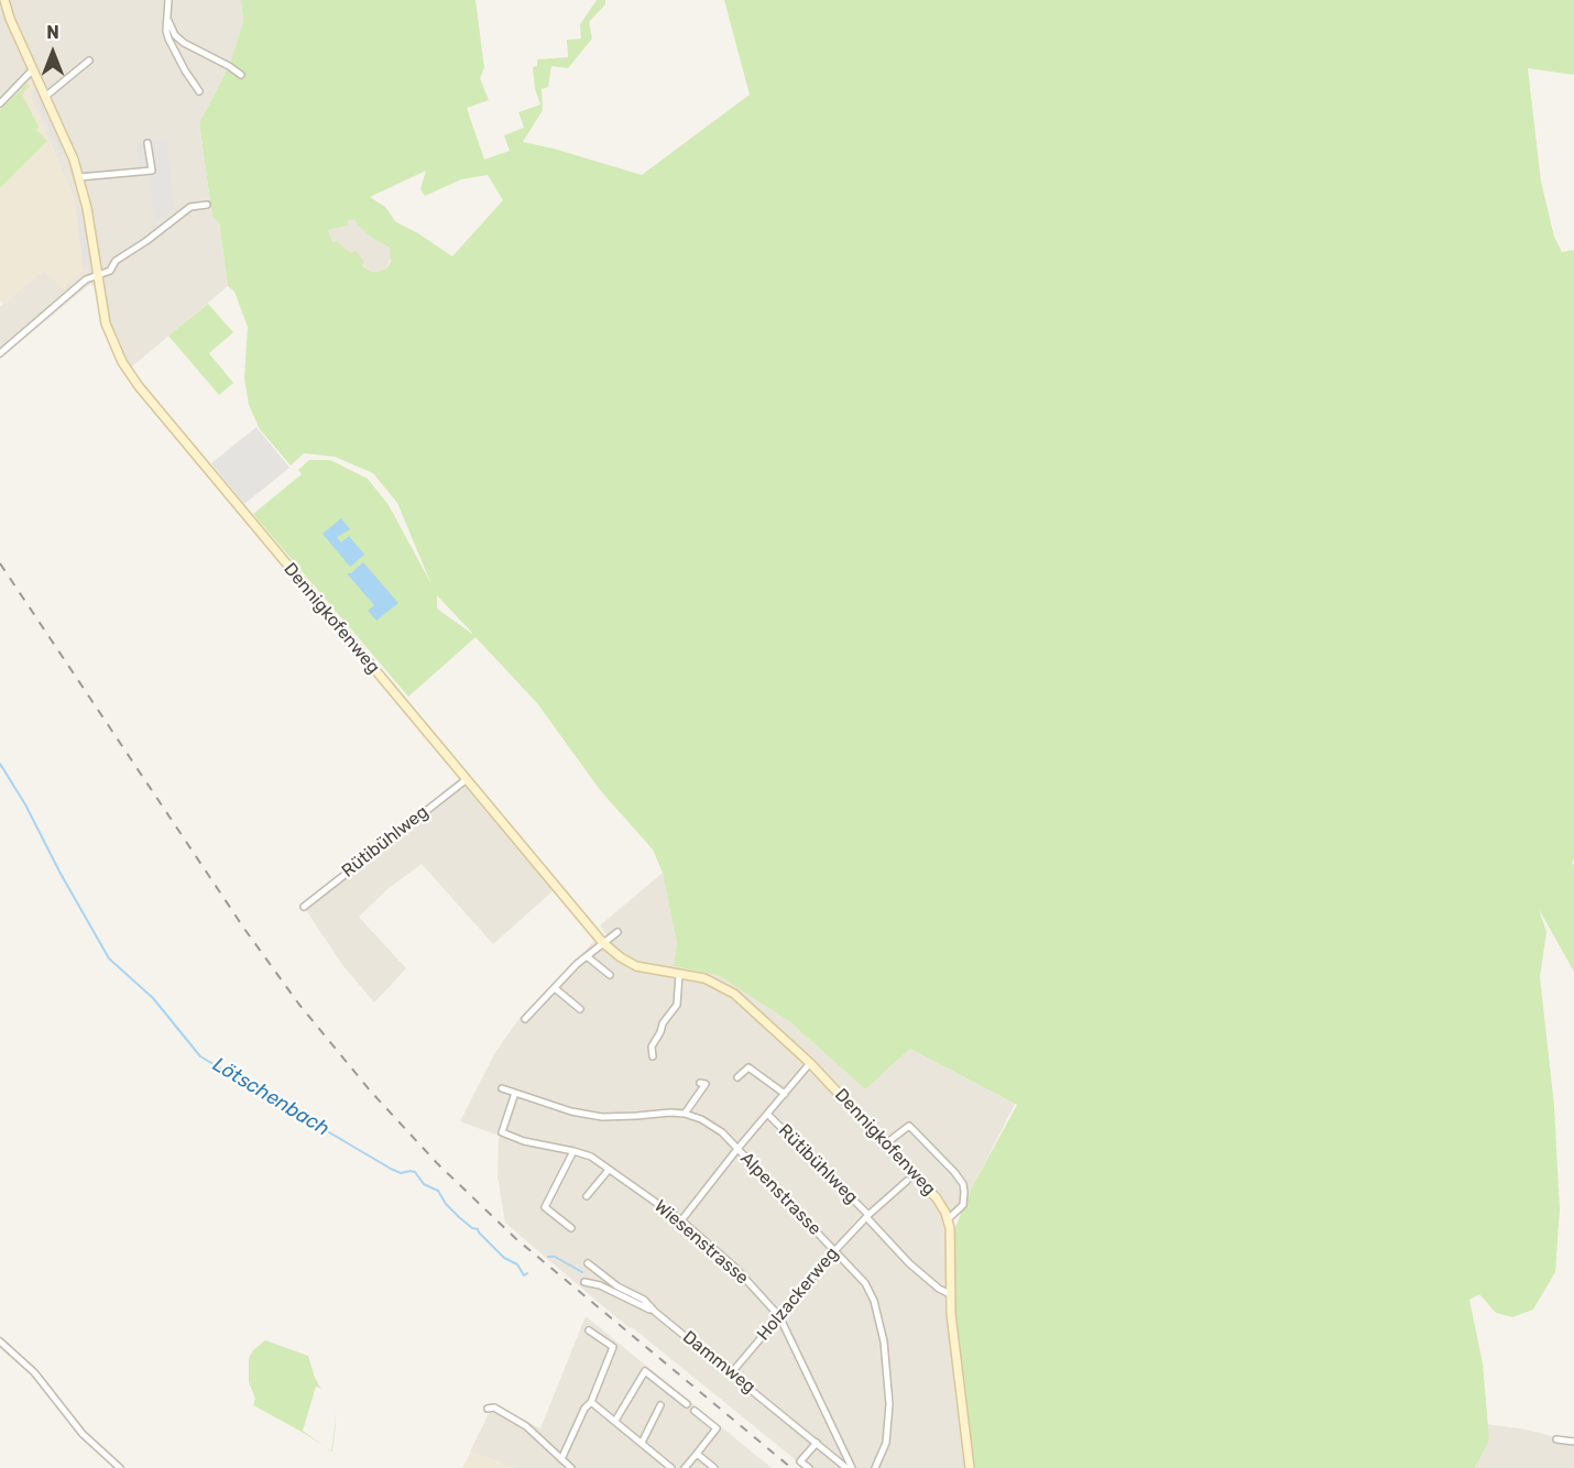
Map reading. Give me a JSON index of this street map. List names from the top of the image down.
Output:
{
  "streets": {
    "street": [
      "Dennigkofenweg",
      "Rütibühlweg",
      "Alpenstrasse",
      "Wiesenstrasse",
      "Holzackerweg",
      "Dammweg"
    ]
  },
  "crossings": [
    ["Dennigkofenweg", "Rütibühlweg"],
    ["Rütibühlweg", "Holzackerweg"],
    ["Alpenstrasse", "Wiesenstrasse"],
    ["Alpenstrasse", "Holzackerweg"],
    ["Wiesenstrasse", "Holzackerweg"],
    ["Holzackerweg", "Dammweg"]
  ],
  "water": ["Lötschenbach"],
  "north": "top"
}
